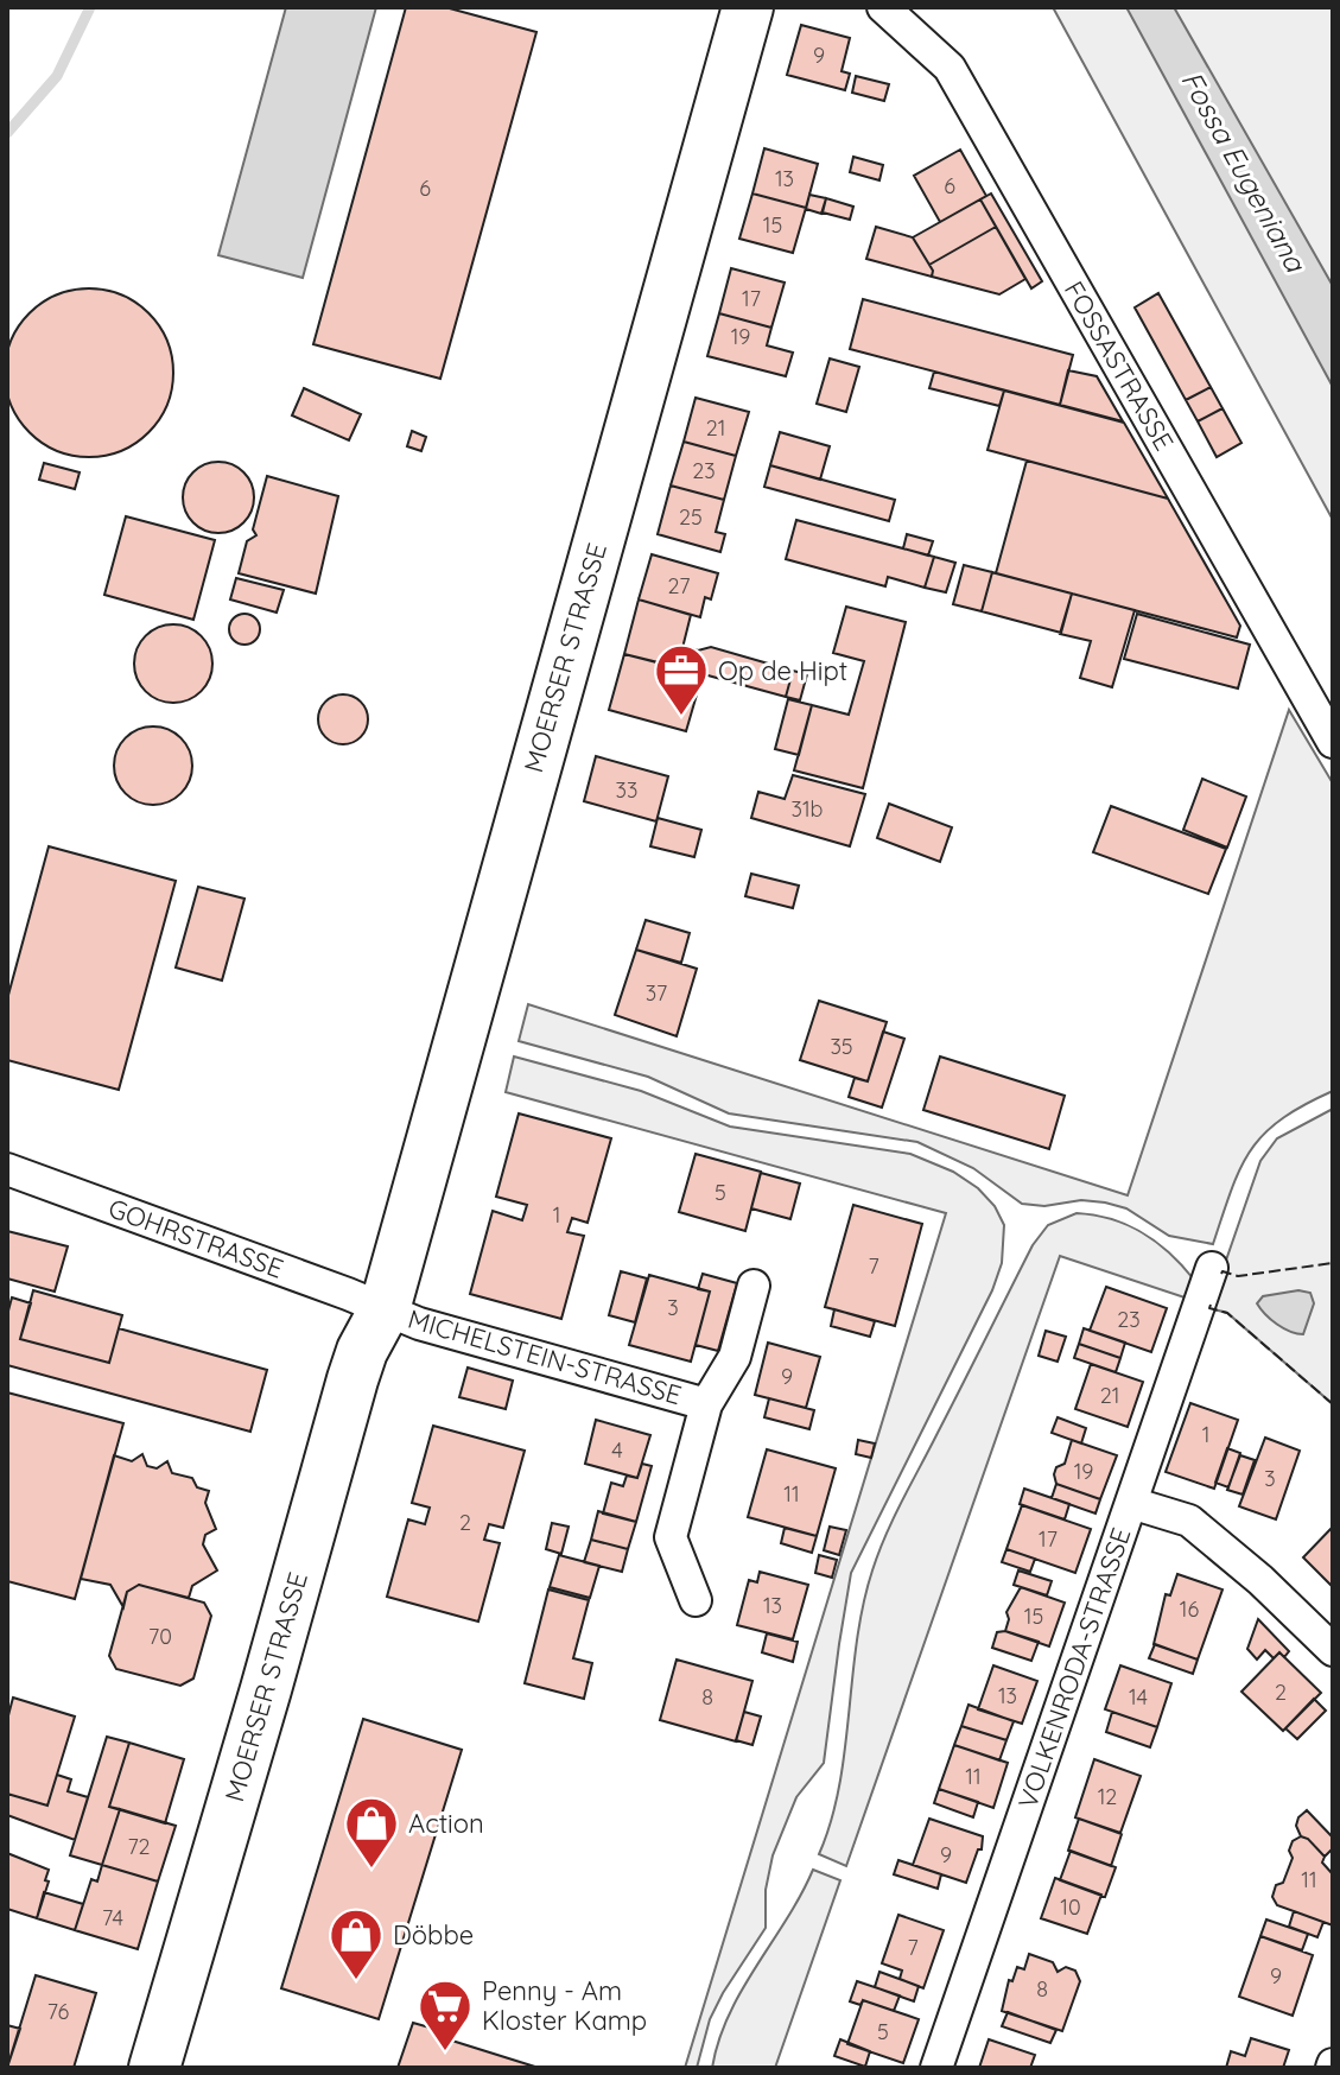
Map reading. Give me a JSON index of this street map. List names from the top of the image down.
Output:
{
  "streets": {
    "main road": ["MOERSER STRASSE"],
    "street": [
      "FOSSASTRASSE",
      "GOHRSTRASSE",
      "MICHELSTEIN-STRASSE",
      "VOLKENRODA-STRASSE"
    ]
  },
  "crossings": [
    ["MOERSER STRASSE", "GOHRSTRASSE"],
    ["MOERSER STRASSE", "MICHELSTEIN-STRASSE"],
    ["GOHRSTRASSE", "MICHELSTEIN-STRASSE"]
  ],
  "water": ["Fossa Eugeniana"],
  "places": {
    "office": ["Op de Hipt"],
    "shop": ["Action", "Döbbe"],
    "supermarket": ["Penny - Am Kloster Kamp"]
  },
  "house_numbers": [
    "9",
    "13",
    "6",
    "6",
    "15",
    "17",
    "19",
    "21",
    "23",
    "25",
    "27",
    "33",
    "31b",
    "37",
    "35",
    "5",
    "1",
    "7",
    "3",
    "23",
    "9",
    "21",
    "1",
    "4",
    "19",
    "3",
    "11",
    "2",
    "17",
    "13",
    "16",
    "15",
    "70",
    "2",
    "13",
    "8",
    "14",
    "11",
    "12",
    "72",
    "9",
    "11",
    "10",
    "74",
    "7",
    "9",
    "8",
    "76",
    "5"
  ]
}
